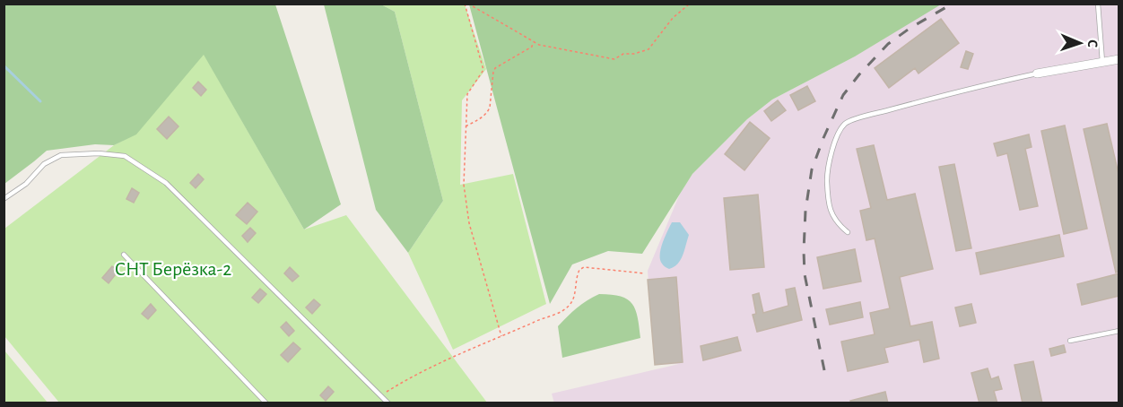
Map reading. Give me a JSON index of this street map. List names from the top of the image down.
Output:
{
  "parks": ["СНТ Берёзка-2"],
  "north": "right"
}
